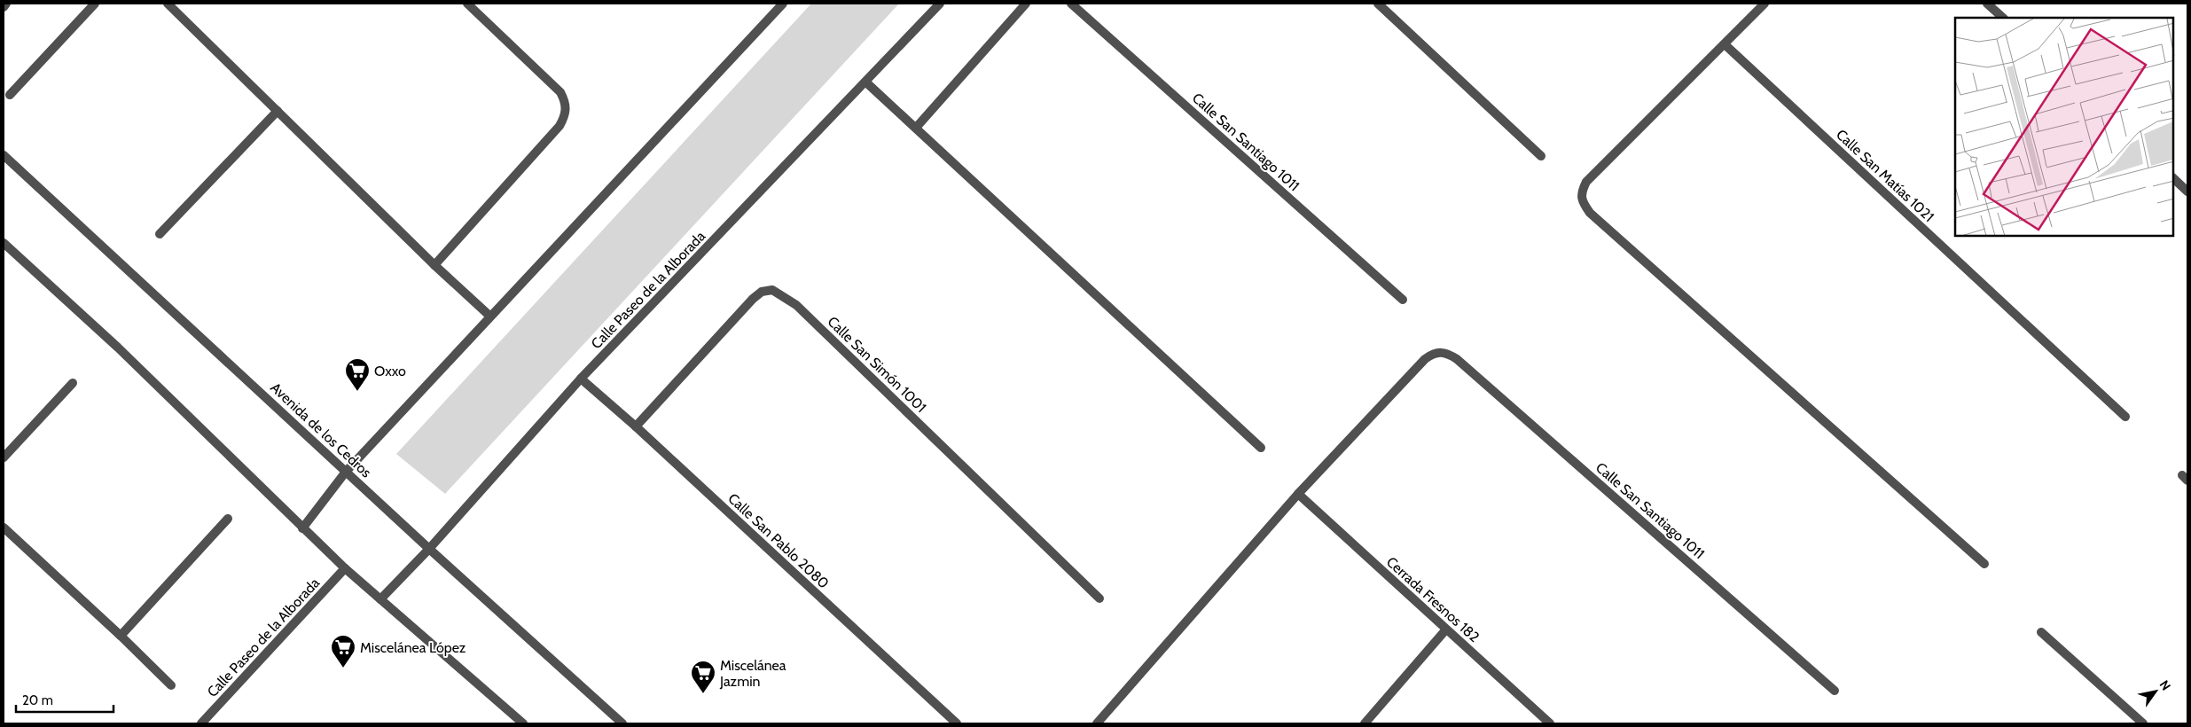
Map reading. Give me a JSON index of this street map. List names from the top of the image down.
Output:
{
  "streets": {
    "street": [
      "Calle San Santiago 1011",
      "Calle San Matías 1021",
      "Calle Paseo de la Alborada",
      "Calle San Simón 1001",
      "Avenida de los Cedros",
      "Calle San Pablo 2080",
      "Cerrada Fresnos 182"
    ]
  },
  "crossings": [
    ["Calle San Santiago 1011", "Cerrada Fresnos 182"],
    ["Calle Paseo de la Alborada", "Avenida de los Cedros"],
    ["Calle Paseo de la Alborada", "Calle San Pablo 2080"],
    ["Calle San Simón 1001", "Calle San Pablo 2080"]
  ],
  "places": {
    "supermarket": ["Oxxo", "Miscelánea López", "Miscelánea Jazmin"]
  },
  "scale_bar": "20 m",
  "north": "top right"
}
